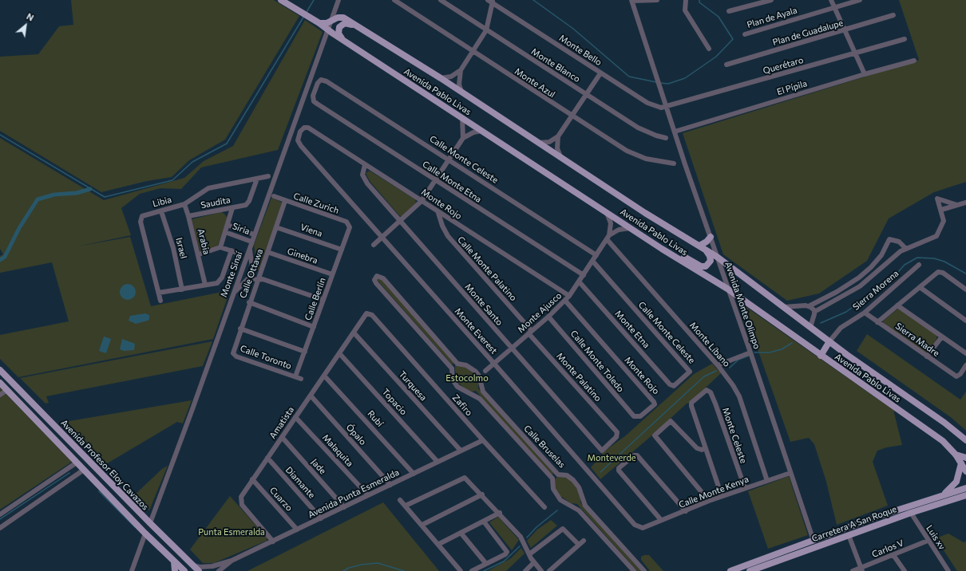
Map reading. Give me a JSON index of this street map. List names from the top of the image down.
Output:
{
  "streets": {
    "main road": ["Avenida Pablo Livas", "Avenida Profesor Eloy Cavazos", "Carretera A San Roque"],
    "street": [
      "Plan de Ayala",
      "Plan de Guadalupe",
      "Monte Bello",
      "Monte Blanco",
      "Querétaro",
      "Monte Azul",
      "El Pípila",
      "Calle Monte Celeste",
      "Calle Monte Etna",
      "Libia",
      "Saudita",
      "Calle Zurich",
      "Monte Rojo",
      "Siria",
      "Viena",
      "Arabia",
      "Israel",
      "Ginebra",
      "Calle Monte Palatino",
      "Calle Ottawa",
      "Monte Sinaí",
      "Sierra Morena",
      "Calle Berlín",
      "Monte Santo",
      "Avenida Monte Olimpo",
      "Monte Ajusco",
      "Monte Etna",
      "Monte Everest",
      "Sierra Madre",
      "Monte Líbano",
      "Calle Toronto",
      "Calle Monte Toledo",
      "Monte Palatino",
      "Turquesa",
      "Topacio",
      "Zafiro",
      "Rubí",
      "Amatista",
      "Ópalo",
      "Monte Celeste",
      "Calle Bruselas",
      "Malaquita",
      "Jade",
      "Diamante",
      "Calle Monte Kenya",
      "Avenida Punta Esmeralda",
      "Cuarzo",
      "Luis xv",
      "Carlos V"
    ]
  },
  "crossings": [
    ["Monte Bello", "Querétaro"],
    ["Monte Bello", "Avenida Monte Olimpo"],
    ["Querétaro", "Avenida Monte Olimpo"],
    ["El Pípila", "Avenida Monte Olimpo"],
    ["Avenida Pablo Livas", "Monte Sinaí"],
    ["Avenida Pablo Livas", "Sierra Morena"],
    ["Avenida Pablo Livas", "Avenida Monte Olimpo"],
    ["Calle Monte Celeste", "Calle Monte Etna"],
    ["Calle Monte Celeste", "Monte Ajusco"],
    ["Calle Monte Celeste", "Monte Etna"],
    ["Calle Monte Etna", "Monte Ajusco"],
    ["Libia", "Saudita"],
    ["Libia", "Arabia"],
    ["Libia", "Israel"],
    ["Saudita", "Arabia"],
    ["Calle Zurich", "Calle Ottawa"],
    ["Calle Zurich", "Calle Berlín"],
    ["Monte Rojo", "Calle Monte Palatino"],
    ["Monte Rojo", "Monte Santo"],
    ["Monte Rojo", "Monte Ajusco"],
    ["Monte Rojo", "Monte Everest"],
    ["Monte Rojo", "Calle Monte Toledo"],
    ["Siria", "Monte Sinaí"],
    ["Viena", "Calle Ottawa"],
    ["Viena", "Calle Berlín"],
    ["Ginebra", "Calle Ottawa"],
    ["Ginebra", "Calle Berlín"],
    ["Calle Monte Palatino", "Monte Ajusco"],
    ["Calle Monte Palatino", "Monte Palatino"],
    ["Calle Ottawa", "Calle Toronto"],
    ["Monte Sinaí", "Avenida Profesor Eloy Cavazos"],
    ["Sierra Morena", "Sierra Madre"],
    ["Calle Berlín", "Calle Toronto"],
    ["Monte Santo", "Monte Ajusco"],
    ["Monte Santo", "Monte Palatino"],
    ["Avenida Monte Olimpo", "Calle Monte Kenya"],
    ["Avenida Monte Olimpo", "Carretera A San Roque"],
    ["Monte Ajusco", "Monte Etna"],
    ["Monte Ajusco", "Monte Everest"],
    ["Monte Ajusco", "Monte Líbano"],
    ["Monte Ajusco", "Calle Monte Toledo"],
    ["Monte Ajusco", "Monte Palatino"],
    ["Monte Everest", "Calle Monte Kenya"],
    ["Monte Líbano", "Calle Monte Kenya"],
    ["Turquesa", "Amatista"],
    ["Turquesa", "Avenida Punta Esmeralda"],
    ["Topacio", "Amatista"],
    ["Topacio", "Avenida Punta Esmeralda"],
    ["Zafiro", "Amatista"],
    ["Zafiro", "Avenida Punta Esmeralda"],
    ["Rubí", "Amatista"],
    ["Rubí", "Avenida Punta Esmeralda"],
    ["Amatista", "Ópalo"],
    ["Amatista", "Malaquita"],
    ["Amatista", "Jade"],
    ["Amatista", "Diamante"],
    ["Amatista", "Avenida Punta Esmeralda"],
    ["Amatista", "Cuarzo"],
    ["Ópalo", "Avenida Punta Esmeralda"],
    ["Monte Celeste", "Calle Monte Kenya"],
    ["Malaquita", "Avenida Punta Esmeralda"],
    ["Avenida Profesor Eloy Cavazos", "Avenida Punta Esmeralda"],
    ["Jade", "Avenida Punta Esmeralda"],
    ["Diamante", "Avenida Punta Esmeralda"],
    ["Avenida Punta Esmeralda", "Cuarzo"],
    ["Carretera A San Roque", "Luis xv"],
    ["Luis xv", "Carlos V"]
  ],
  "parks": ["Estocolmo", "Monteverde", "Punta Esmeralda"],
  "north": "top right"
}
